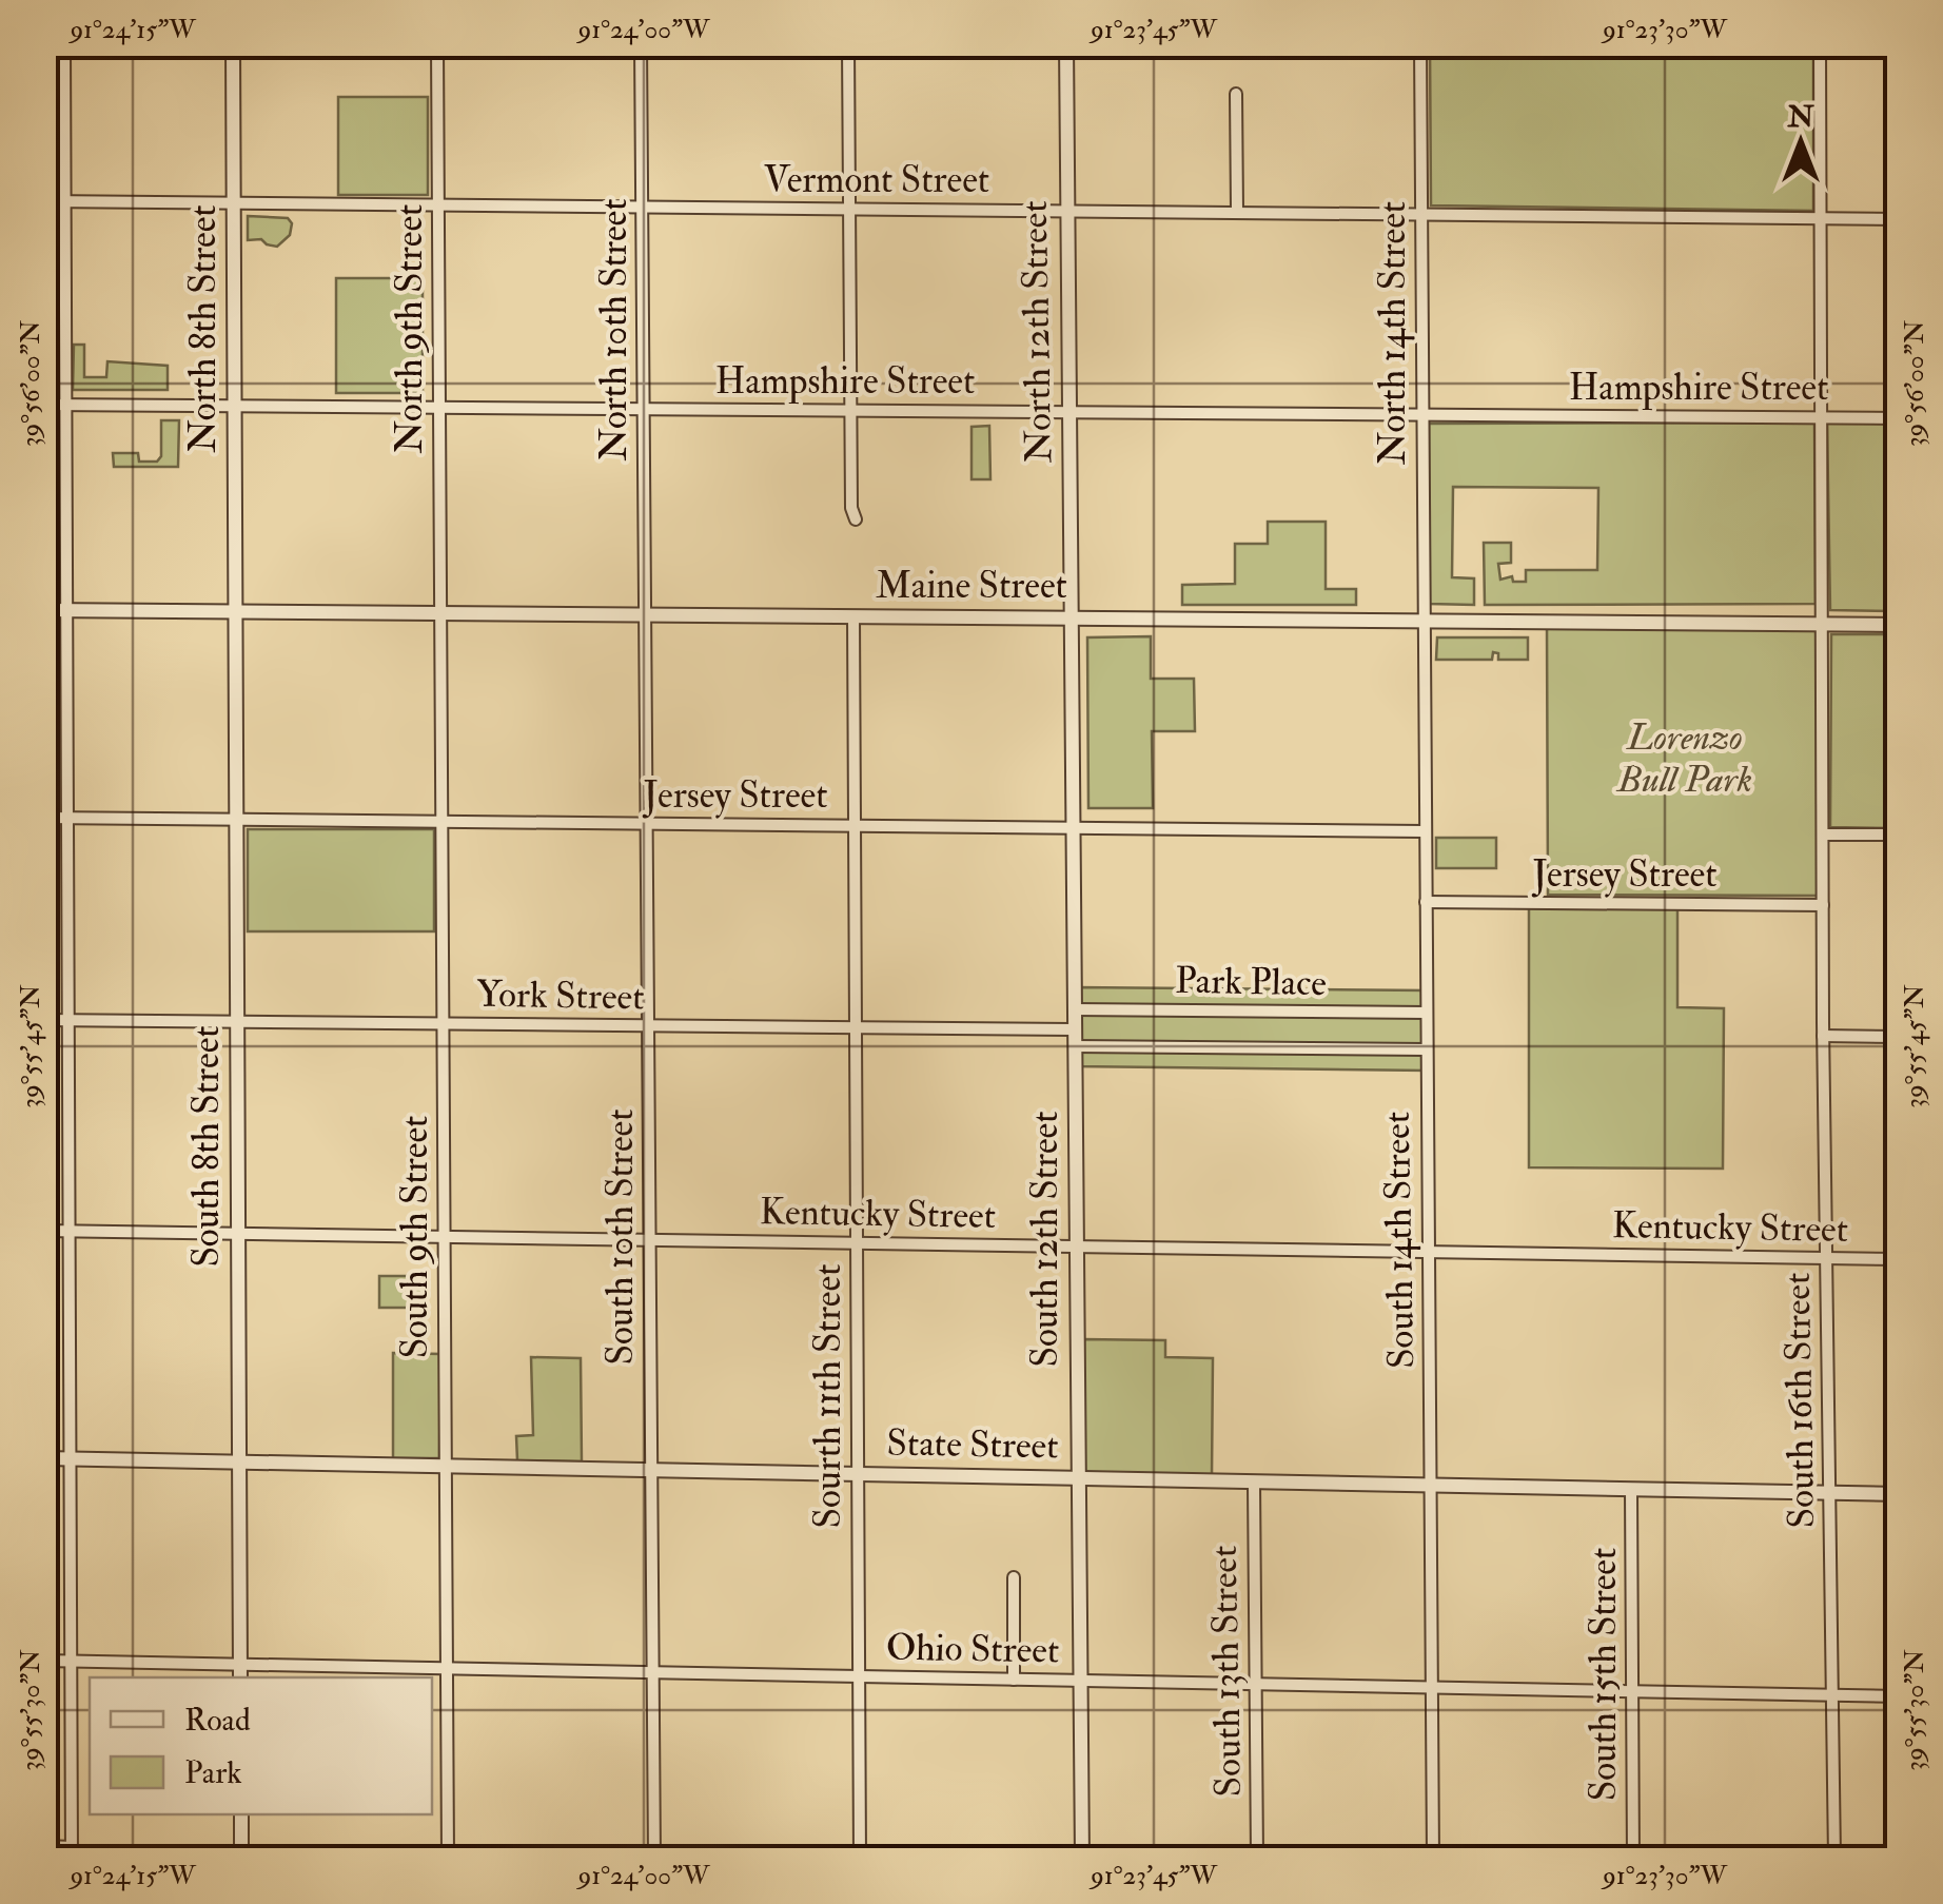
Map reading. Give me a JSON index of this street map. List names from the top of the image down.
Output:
{
  "streets": {
    "street": [
      "Vermont Street",
      "North 8th Street",
      "North 9th Street",
      "North 10th Street",
      "North 12th Street",
      "North 14th Street",
      "Hampshire Street",
      "Maine Street",
      "Jersey Street",
      "Park Place",
      "York Street",
      "South 8th Street",
      "Kentucky Street",
      "South 9th Street",
      "South 10th Street",
      "South 12th Street",
      "South 14th Street",
      "Sourth 11th Street",
      "South 16th Street",
      "State Street",
      "Ohio Street",
      "South 13th Street",
      "South 15th Street"
    ]
  },
  "crossings": [
    ["Vermont Street", "North 8th Street"],
    ["Vermont Street", "North 9th Street"],
    ["Vermont Street", "North 10th Street"],
    ["Vermont Street", "North 12th Street"],
    ["Vermont Street", "North 14th Street"],
    ["Vermont Street", "South 16th Street"],
    ["North 8th Street", "Hampshire Street"],
    ["North 8th Street", "Maine Street"],
    ["North 8th Street", "South 8th Street"],
    ["North 9th Street", "Hampshire Street"],
    ["North 9th Street", "Maine Street"],
    ["North 9th Street", "South 9th Street"],
    ["North 10th Street", "Hampshire Street"],
    ["North 10th Street", "Maine Street"],
    ["North 10th Street", "South 10th Street"],
    ["North 12th Street", "Hampshire Street"],
    ["North 12th Street", "Maine Street"],
    ["North 12th Street", "South 12th Street"],
    ["North 14th Street", "Hampshire Street"],
    ["North 14th Street", "Maine Street"],
    ["North 14th Street", "South 14th Street"],
    ["Hampshire Street", "South 16th Street"],
    ["Maine Street", "South 8th Street"],
    ["Maine Street", "South 9th Street"],
    ["Maine Street", "South 10th Street"],
    ["Maine Street", "South 12th Street"],
    ["Maine Street", "South 14th Street"],
    ["Maine Street", "Sourth 11th Street"],
    ["Maine Street", "South 16th Street"],
    ["Jersey Street", "South 8th Street"],
    ["Jersey Street", "South 9th Street"],
    ["Jersey Street", "South 10th Street"],
    ["Jersey Street", "South 12th Street"],
    ["Jersey Street", "South 14th Street"],
    ["Jersey Street", "Sourth 11th Street"],
    ["Jersey Street", "South 16th Street"],
    ["Park Place", "South 12th Street"],
    ["Park Place", "South 14th Street"],
    ["York Street", "South 8th Street"],
    ["York Street", "South 9th Street"],
    ["York Street", "South 10th Street"],
    ["York Street", "South 12th Street"],
    ["York Street", "Sourth 11th Street"],
    ["South 8th Street", "Kentucky Street"],
    ["South 8th Street", "State Street"],
    ["South 8th Street", "Ohio Street"],
    ["Kentucky Street", "South 9th Street"],
    ["Kentucky Street", "South 10th Street"],
    ["Kentucky Street", "South 12th Street"],
    ["Kentucky Street", "South 14th Street"],
    ["Kentucky Street", "Sourth 11th Street"],
    ["Kentucky Street", "South 16th Street"],
    ["South 9th Street", "State Street"],
    ["South 9th Street", "Ohio Street"],
    ["South 10th Street", "State Street"],
    ["South 10th Street", "Ohio Street"],
    ["South 12th Street", "State Street"],
    ["South 12th Street", "Ohio Street"],
    ["South 14th Street", "State Street"],
    ["South 14th Street", "Ohio Street"],
    ["Sourth 11th Street", "State Street"],
    ["Sourth 11th Street", "Ohio Street"],
    ["South 16th Street", "State Street"],
    ["South 16th Street", "Ohio Street"],
    ["State Street", "South 13th Street"],
    ["State Street", "South 15th Street"],
    ["Ohio Street", "South 13th Street"],
    ["Ohio Street", "South 15th Street"]
  ],
  "parks": ["Lorenzo Bull Park"],
  "legend": ["Road", "Park"],
  "north": "top",
  "coordinates": [
    "91°24'15\"W",
    "91°24'00\"W",
    "91°23'45\"W",
    "91°23'30\"W",
    "39°56'00\"N",
    "39°55'45\"N",
    "39°55'30\"N"
  ]
}
